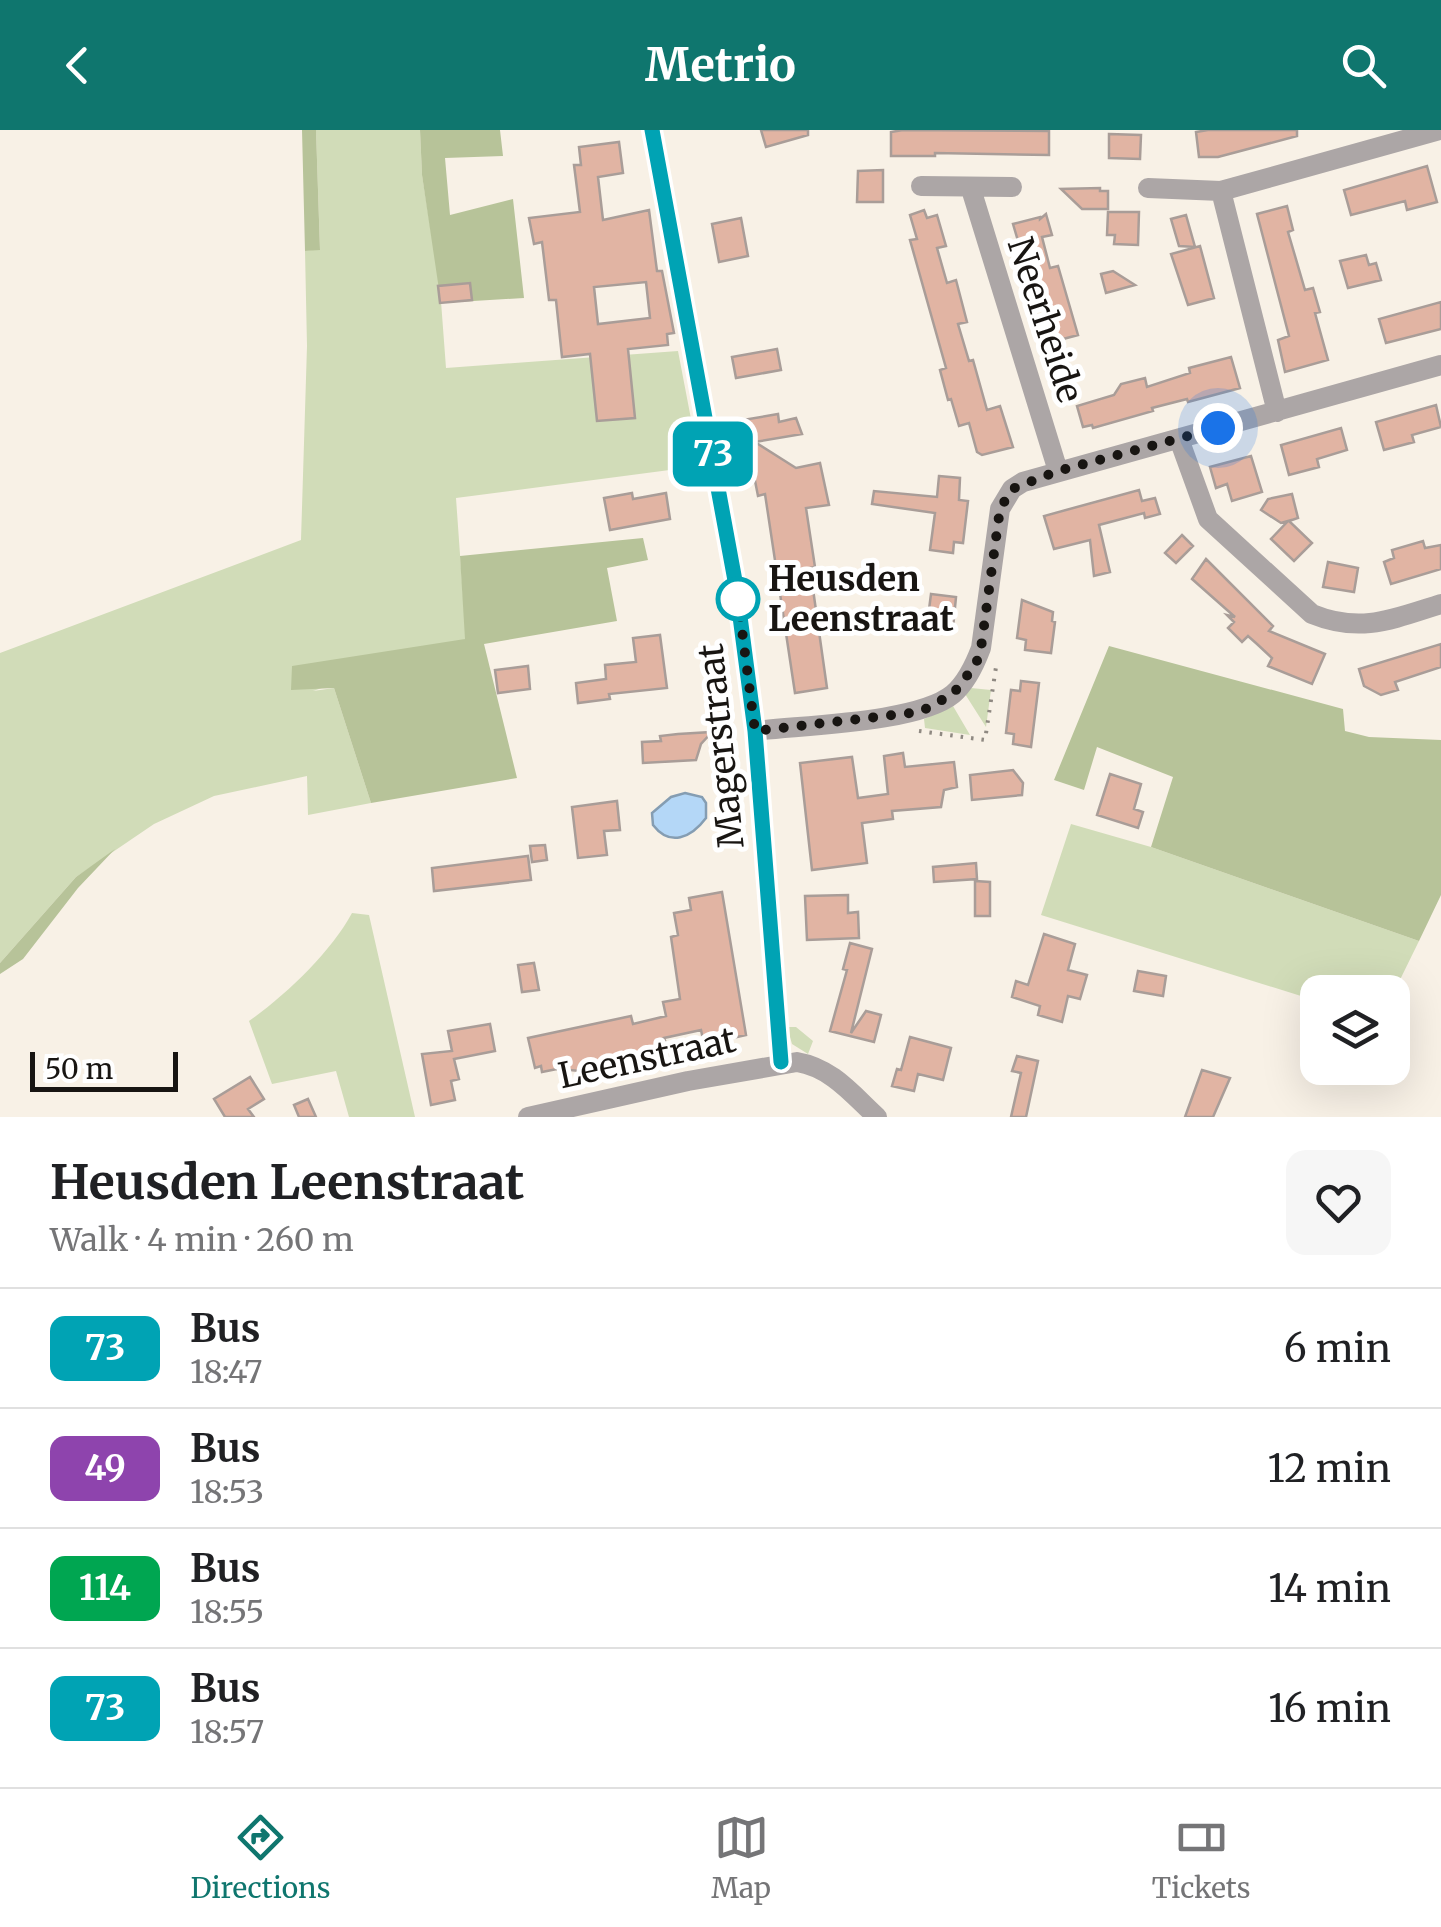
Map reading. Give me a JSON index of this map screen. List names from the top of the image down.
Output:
{
  "streets": {
    "street": ["Neerheide", "Magerstraat", "Leenstraat"]
  },
  "crossings": [
    ["Magerstraat", "Leenstraat"]
  ],
  "places": ["Heusden Leenstraat"],
  "lines": ["bus line 73"],
  "scale_bar": "50 m",
  "page": {
    "header": "Metrio",
    "on_map": "73",
    "scale": "50 m",
    "heading": ["Heusden Leenstraat", "Walk · 4 min · 260 m"],
    "list": [
      {
        "mark": "73",
        "name": "Bus",
        "note": "18:47",
        "value": "6 min"
      },
      {
        "mark": "49",
        "name": "Bus",
        "note": "18:53",
        "value": "12 min"
      },
      {
        "mark": "114",
        "name": "Bus",
        "note": "18:55",
        "value": "14 min"
      },
      {
        "mark": "73",
        "name": "Bus",
        "note": "18:57",
        "value": "16 min"
      }
    ],
    "tabs": ["Directions", "Map", "Tickets"]
  }
}
